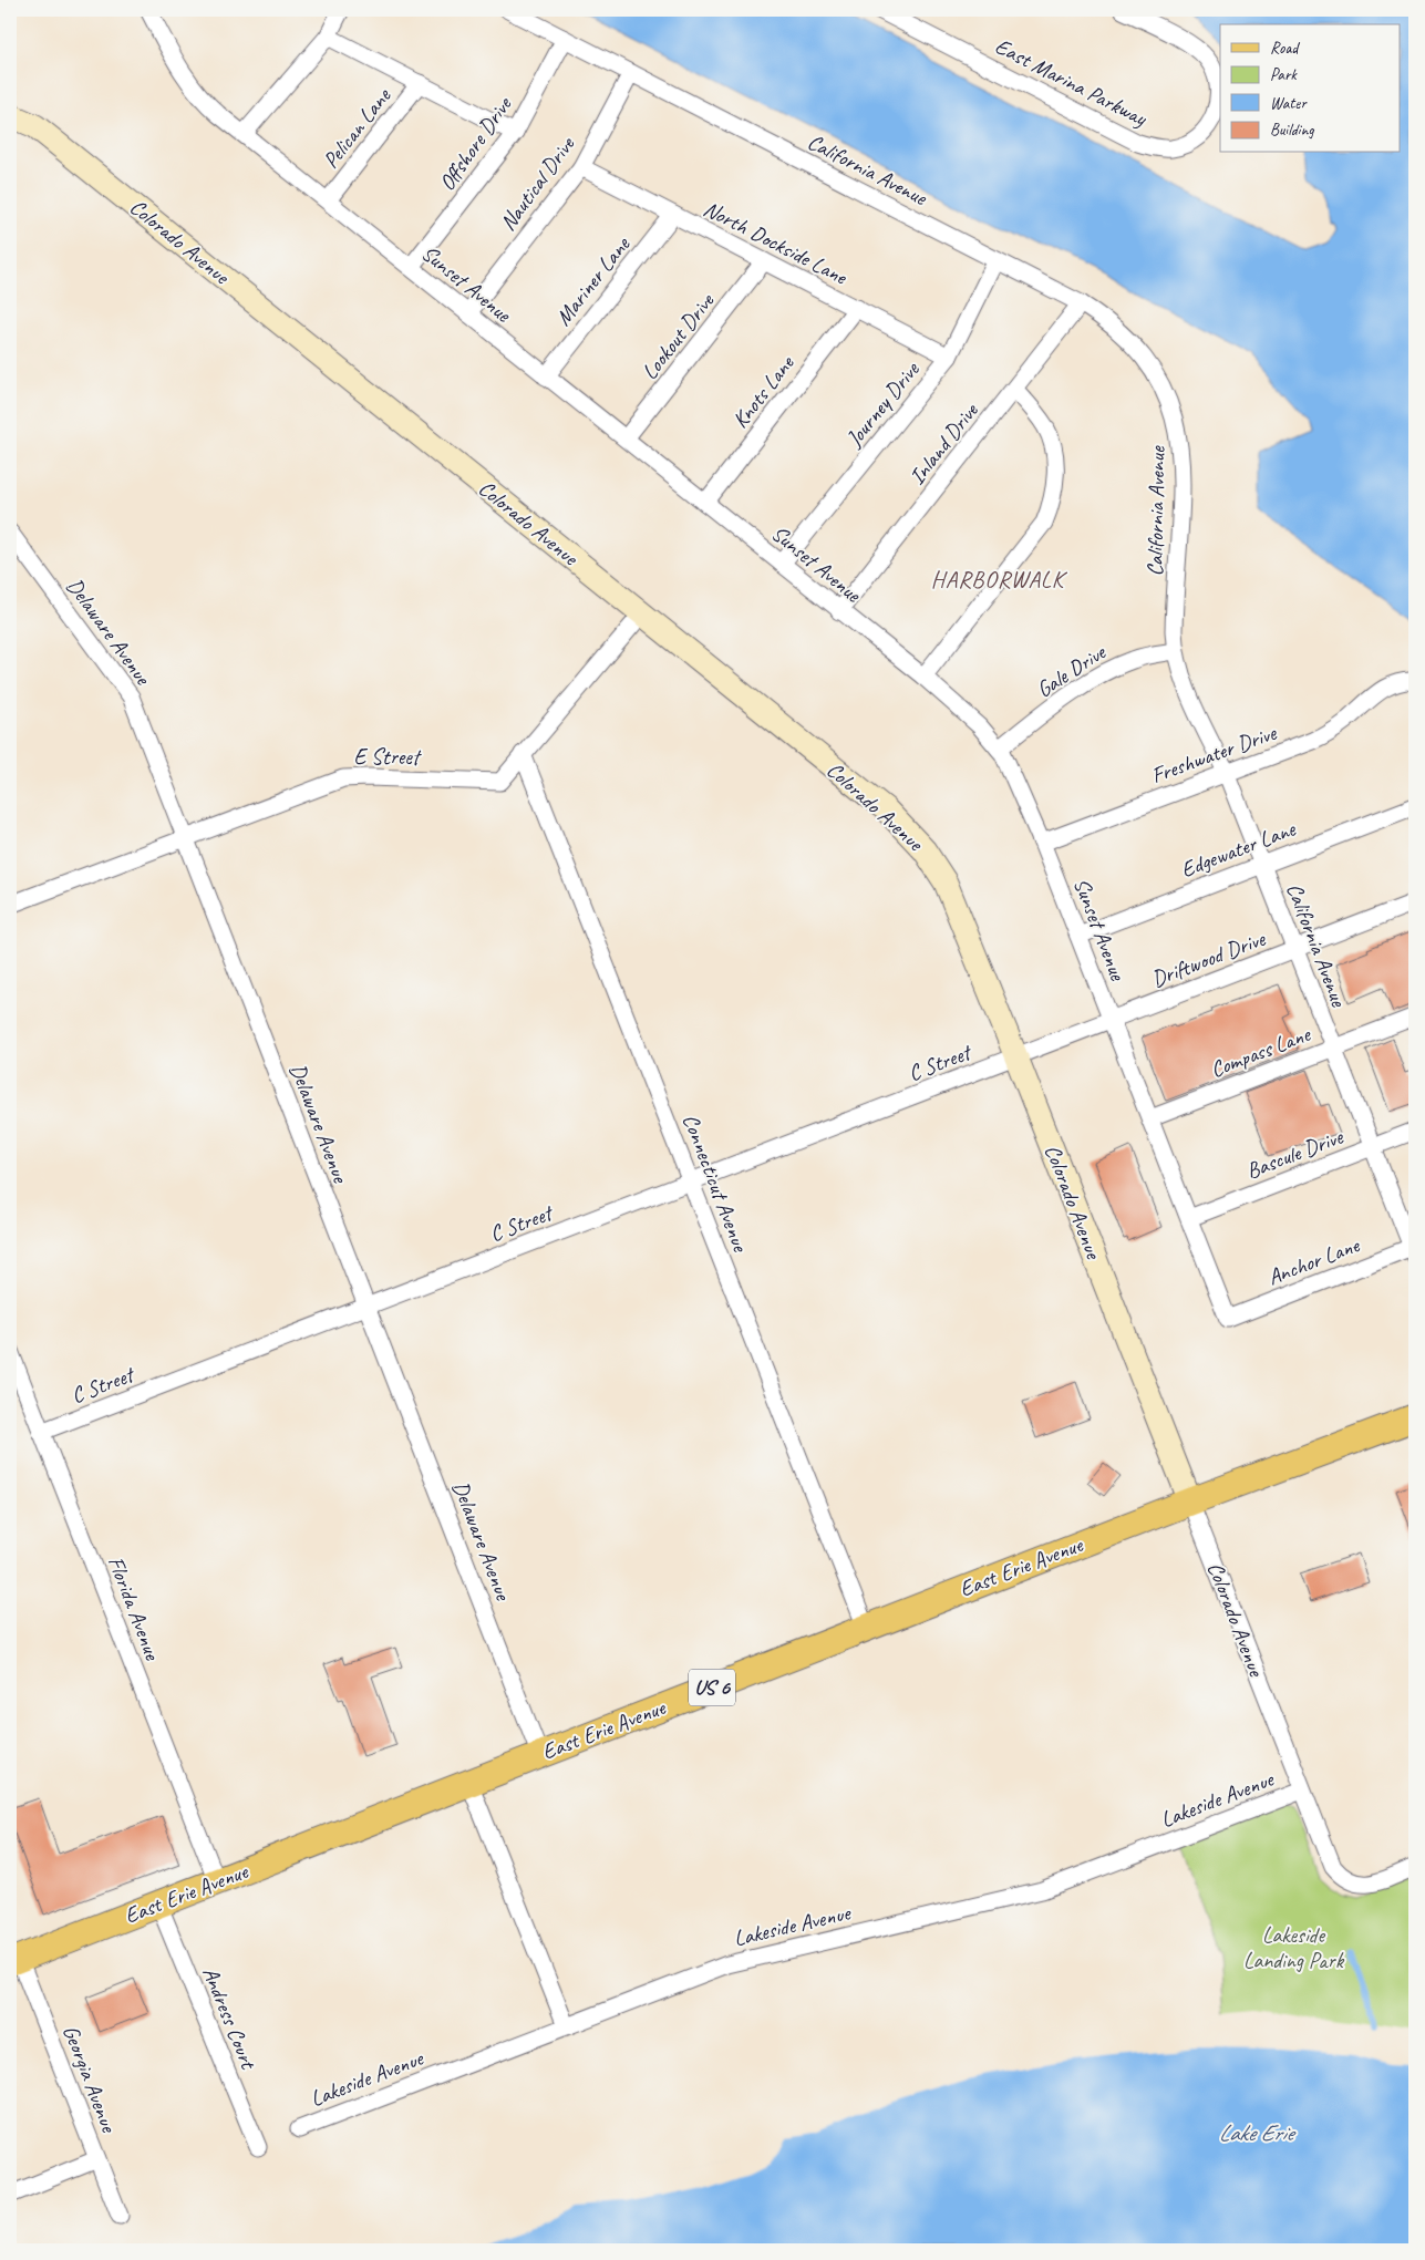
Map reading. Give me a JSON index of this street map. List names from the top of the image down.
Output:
{
  "streets": {
    "main road": ["Colorado Avenue", "East Erie Avenue", "US 6"],
    "street": [
      "East Marina Parkway",
      "Pelican Lane",
      "Offshore Drive",
      "California Avenue",
      "Nautical Drive",
      "North Dockside Lane",
      "Mariner Lane",
      "Sunset Avenue",
      "Lookout Drive",
      "Knots Lane",
      "Journey Drive",
      "Inland Drive",
      "Delaware Avenue",
      "Gale Drive",
      "Freshwater Drive",
      "E Street",
      "Edgewater Lane",
      "Driftwood Drive",
      "Compass Lane",
      "C Street",
      "Bascule Drive",
      "Connecticut Avenue",
      "Anchor Lane",
      "Florida Avenue",
      "Lakeside Avenue",
      "Andress Court",
      "Georgia Avenue"
    ]
  },
  "crossings": [
    ["Pelican Lane", "Sunset Avenue"],
    ["Offshore Drive", "California Avenue"],
    ["Offshore Drive", "Sunset Avenue"],
    ["California Avenue", "Nautical Drive"],
    ["California Avenue", "Journey Drive"],
    ["California Avenue", "Inland Drive"],
    ["California Avenue", "Gale Drive"],
    ["California Avenue", "Freshwater Drive"],
    ["California Avenue", "Edgewater Lane"],
    ["California Avenue", "Driftwood Drive"],
    ["California Avenue", "Compass Lane"],
    ["California Avenue", "Bascule Drive"],
    ["California Avenue", "Anchor Lane"],
    ["Nautical Drive", "North Dockside Lane"],
    ["Nautical Drive", "Sunset Avenue"],
    ["Colorado Avenue", "E Street"],
    ["Colorado Avenue", "Driftwood Drive"],
    ["Colorado Avenue", "C Street"],
    ["Colorado Avenue", "East Erie Avenue"],
    ["Colorado Avenue", "Lakeside Avenue"],
    ["North Dockside Lane", "Mariner Lane"],
    ["North Dockside Lane", "Lookout Drive"],
    ["North Dockside Lane", "Knots Lane"],
    ["North Dockside Lane", "Journey Drive"],
    ["Mariner Lane", "Sunset Avenue"],
    ["Sunset Avenue", "Lookout Drive"],
    ["Sunset Avenue", "Knots Lane"],
    ["Sunset Avenue", "Journey Drive"],
    ["Sunset Avenue", "Inland Drive"],
    ["Sunset Avenue", "Gale Drive"],
    ["Sunset Avenue", "Freshwater Drive"],
    ["Sunset Avenue", "Edgewater Lane"],
    ["Sunset Avenue", "Driftwood Drive"],
    ["Sunset Avenue", "Compass Lane"],
    ["Sunset Avenue", "Bascule Drive"],
    ["Sunset Avenue", "Anchor Lane"],
    ["Delaware Avenue", "E Street"],
    ["Delaware Avenue", "C Street"],
    ["Delaware Avenue", "East Erie Avenue"],
    ["E Street", "Connecticut Avenue"],
    ["Driftwood Drive", "C Street"],
    ["C Street", "Connecticut Avenue"],
    ["C Street", "Florida Avenue"],
    ["Connecticut Avenue", "East Erie Avenue"],
    ["East Erie Avenue", "Florida Avenue"],
    ["East Erie Avenue", "Andress Court"],
    ["East Erie Avenue", "Georgia Avenue"]
  ],
  "districts": ["HARBORWALK"],
  "water": ["Lake Erie"],
  "parks": ["Lakeside Landing Park"],
  "legend": [
    "Road",
    "Park",
    "Water",
    "Building"
  ]
}
